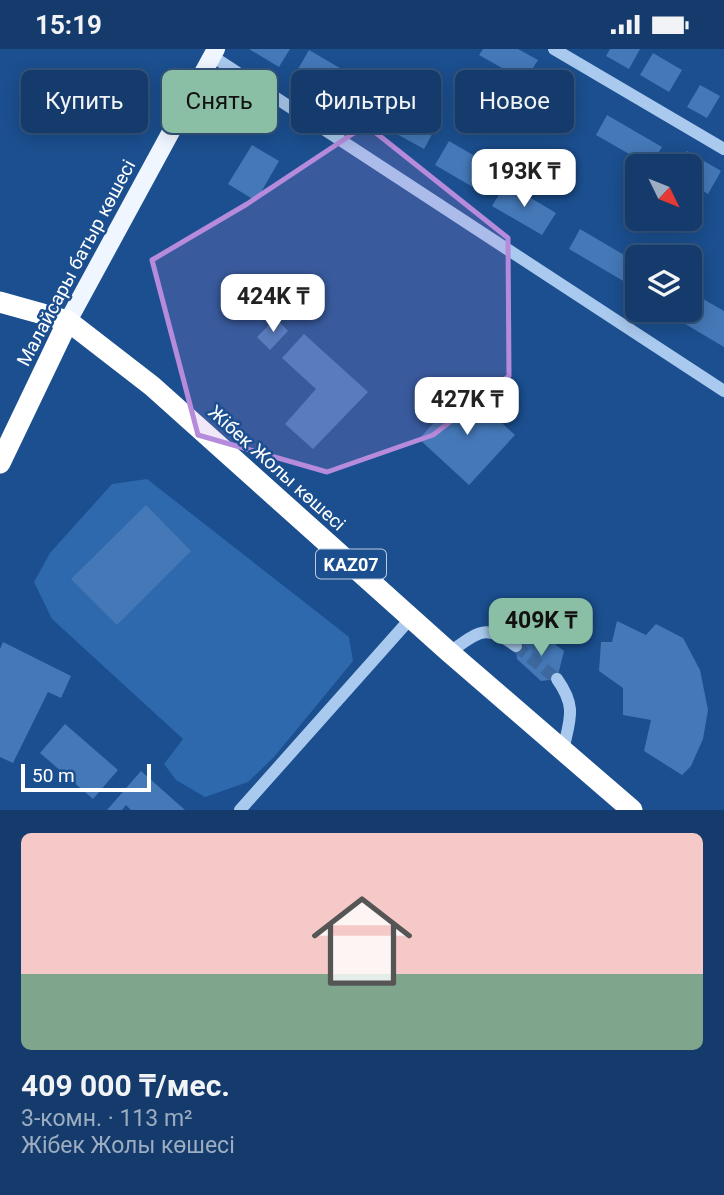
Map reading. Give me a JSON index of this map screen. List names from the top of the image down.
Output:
{
  "streets": {
    "highway": ["Малайсары батыр көшесі", "Жібек Жолы көшесі", "KAZ07"]
  },
  "crossings": [
    ["Малайсары батыр көшесі", "Жібек Жолы көшесі"]
  ],
  "scale_bar": "50 m",
  "north": "bottom right",
  "page": {
    "status": "15:19",
    "chip": [
      "Купить",
      "Снять",
      "Фильтры",
      "Новое"
    ],
    "price": [
      "193K ₸",
      "424K ₸",
      "427K ₸",
      "409K ₸"
    ],
    "scale": "50 m",
    "list": [
      {
        "name": "409 000 ₸/мес.",
        "note": "3-комн. · 113 m² · Жібек Жолы көшесі"
      }
    ]
  }
}
